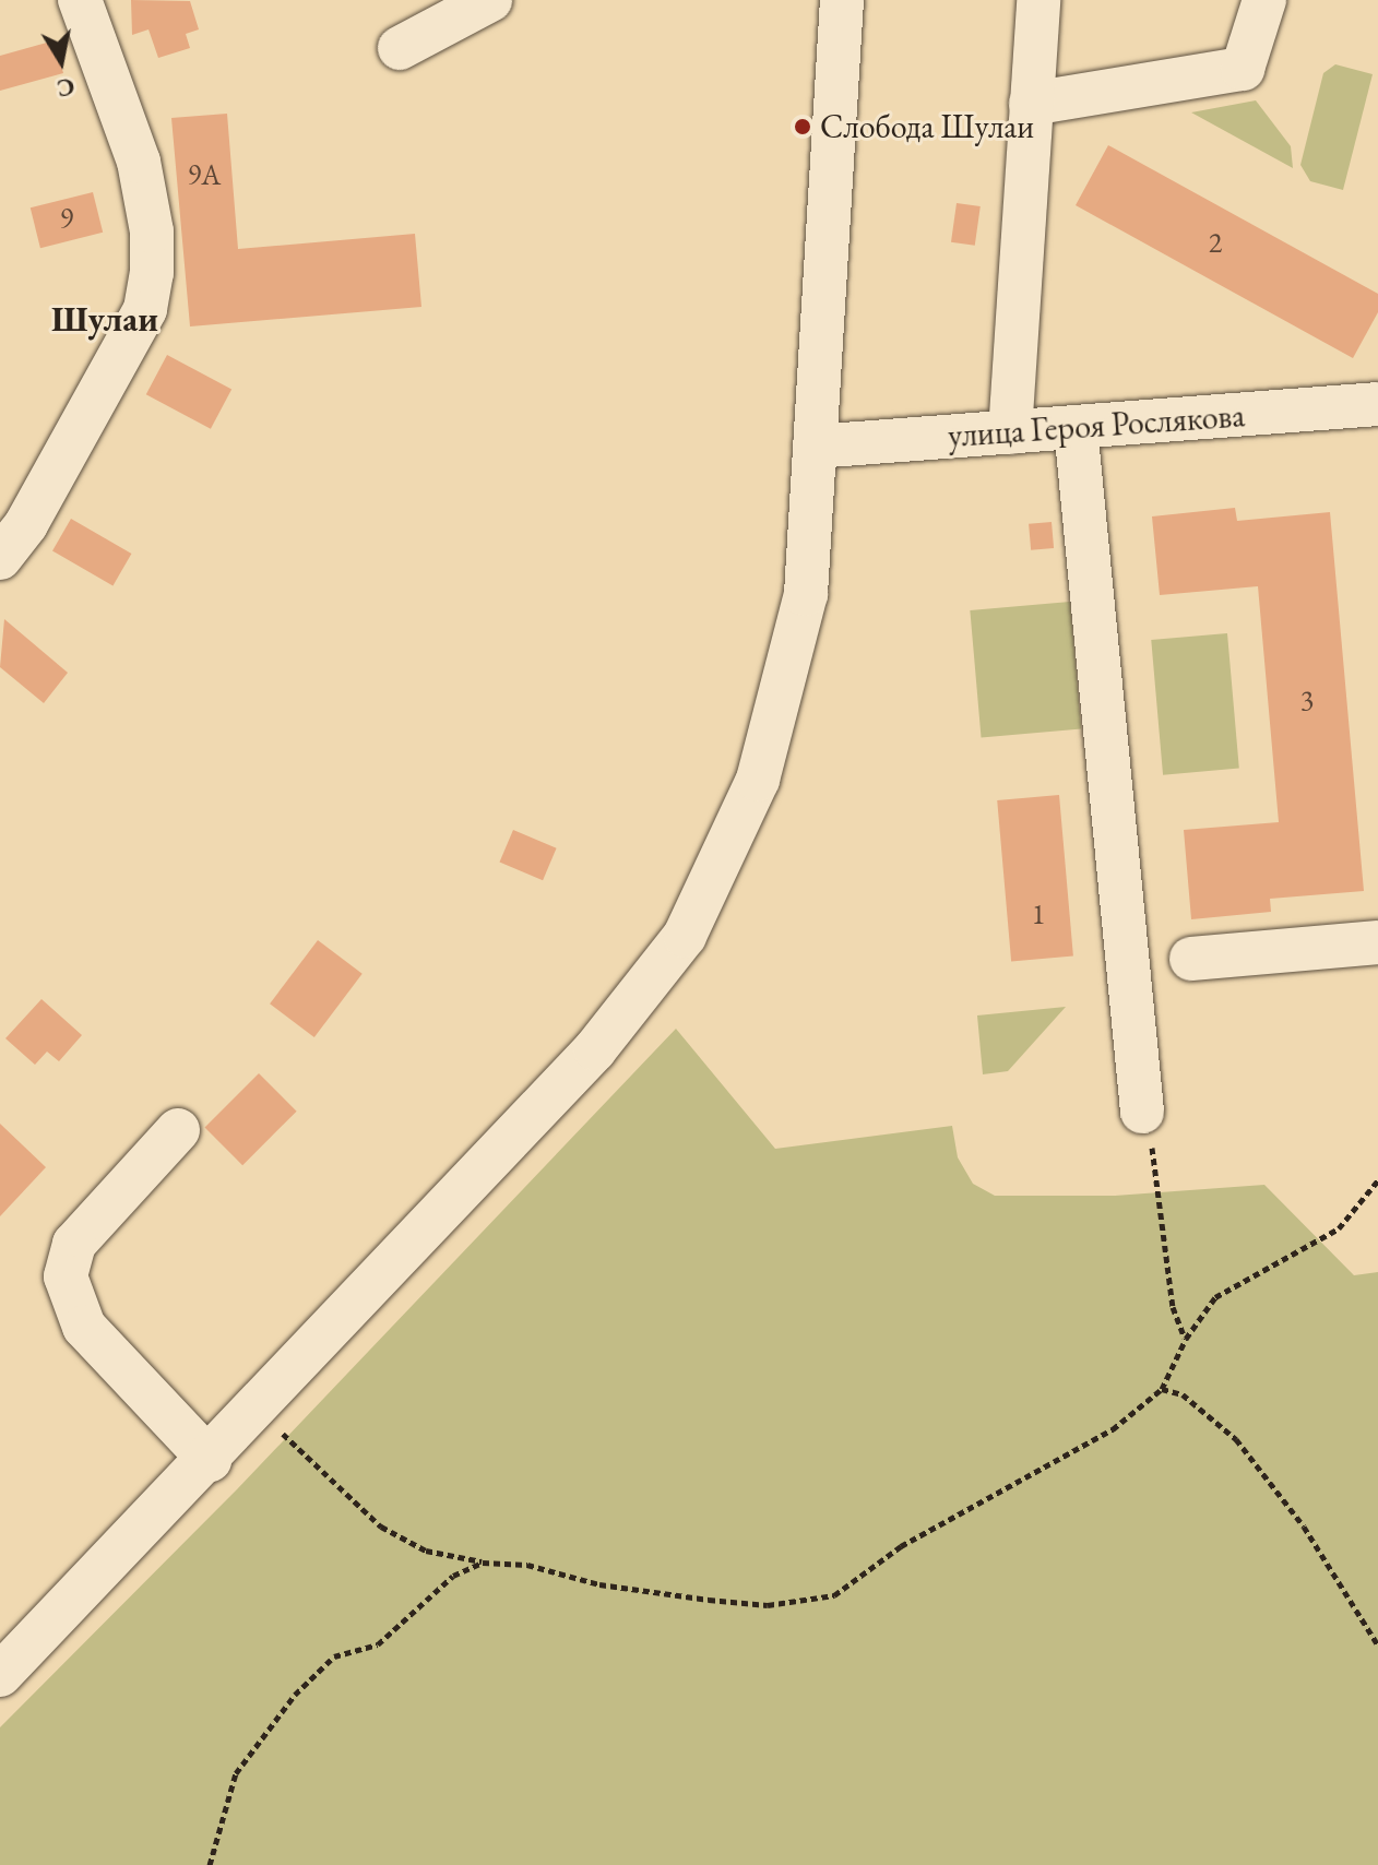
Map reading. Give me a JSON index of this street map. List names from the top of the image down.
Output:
{
  "streets": {
    "street": ["улица Героя Рослякова"]
  },
  "districts": ["Шулаи"],
  "places": ["Слобода Шулаи"],
  "house_numbers": [
    "9А",
    "9",
    "2",
    "3",
    "1"
  ],
  "north": "bottom"
}
